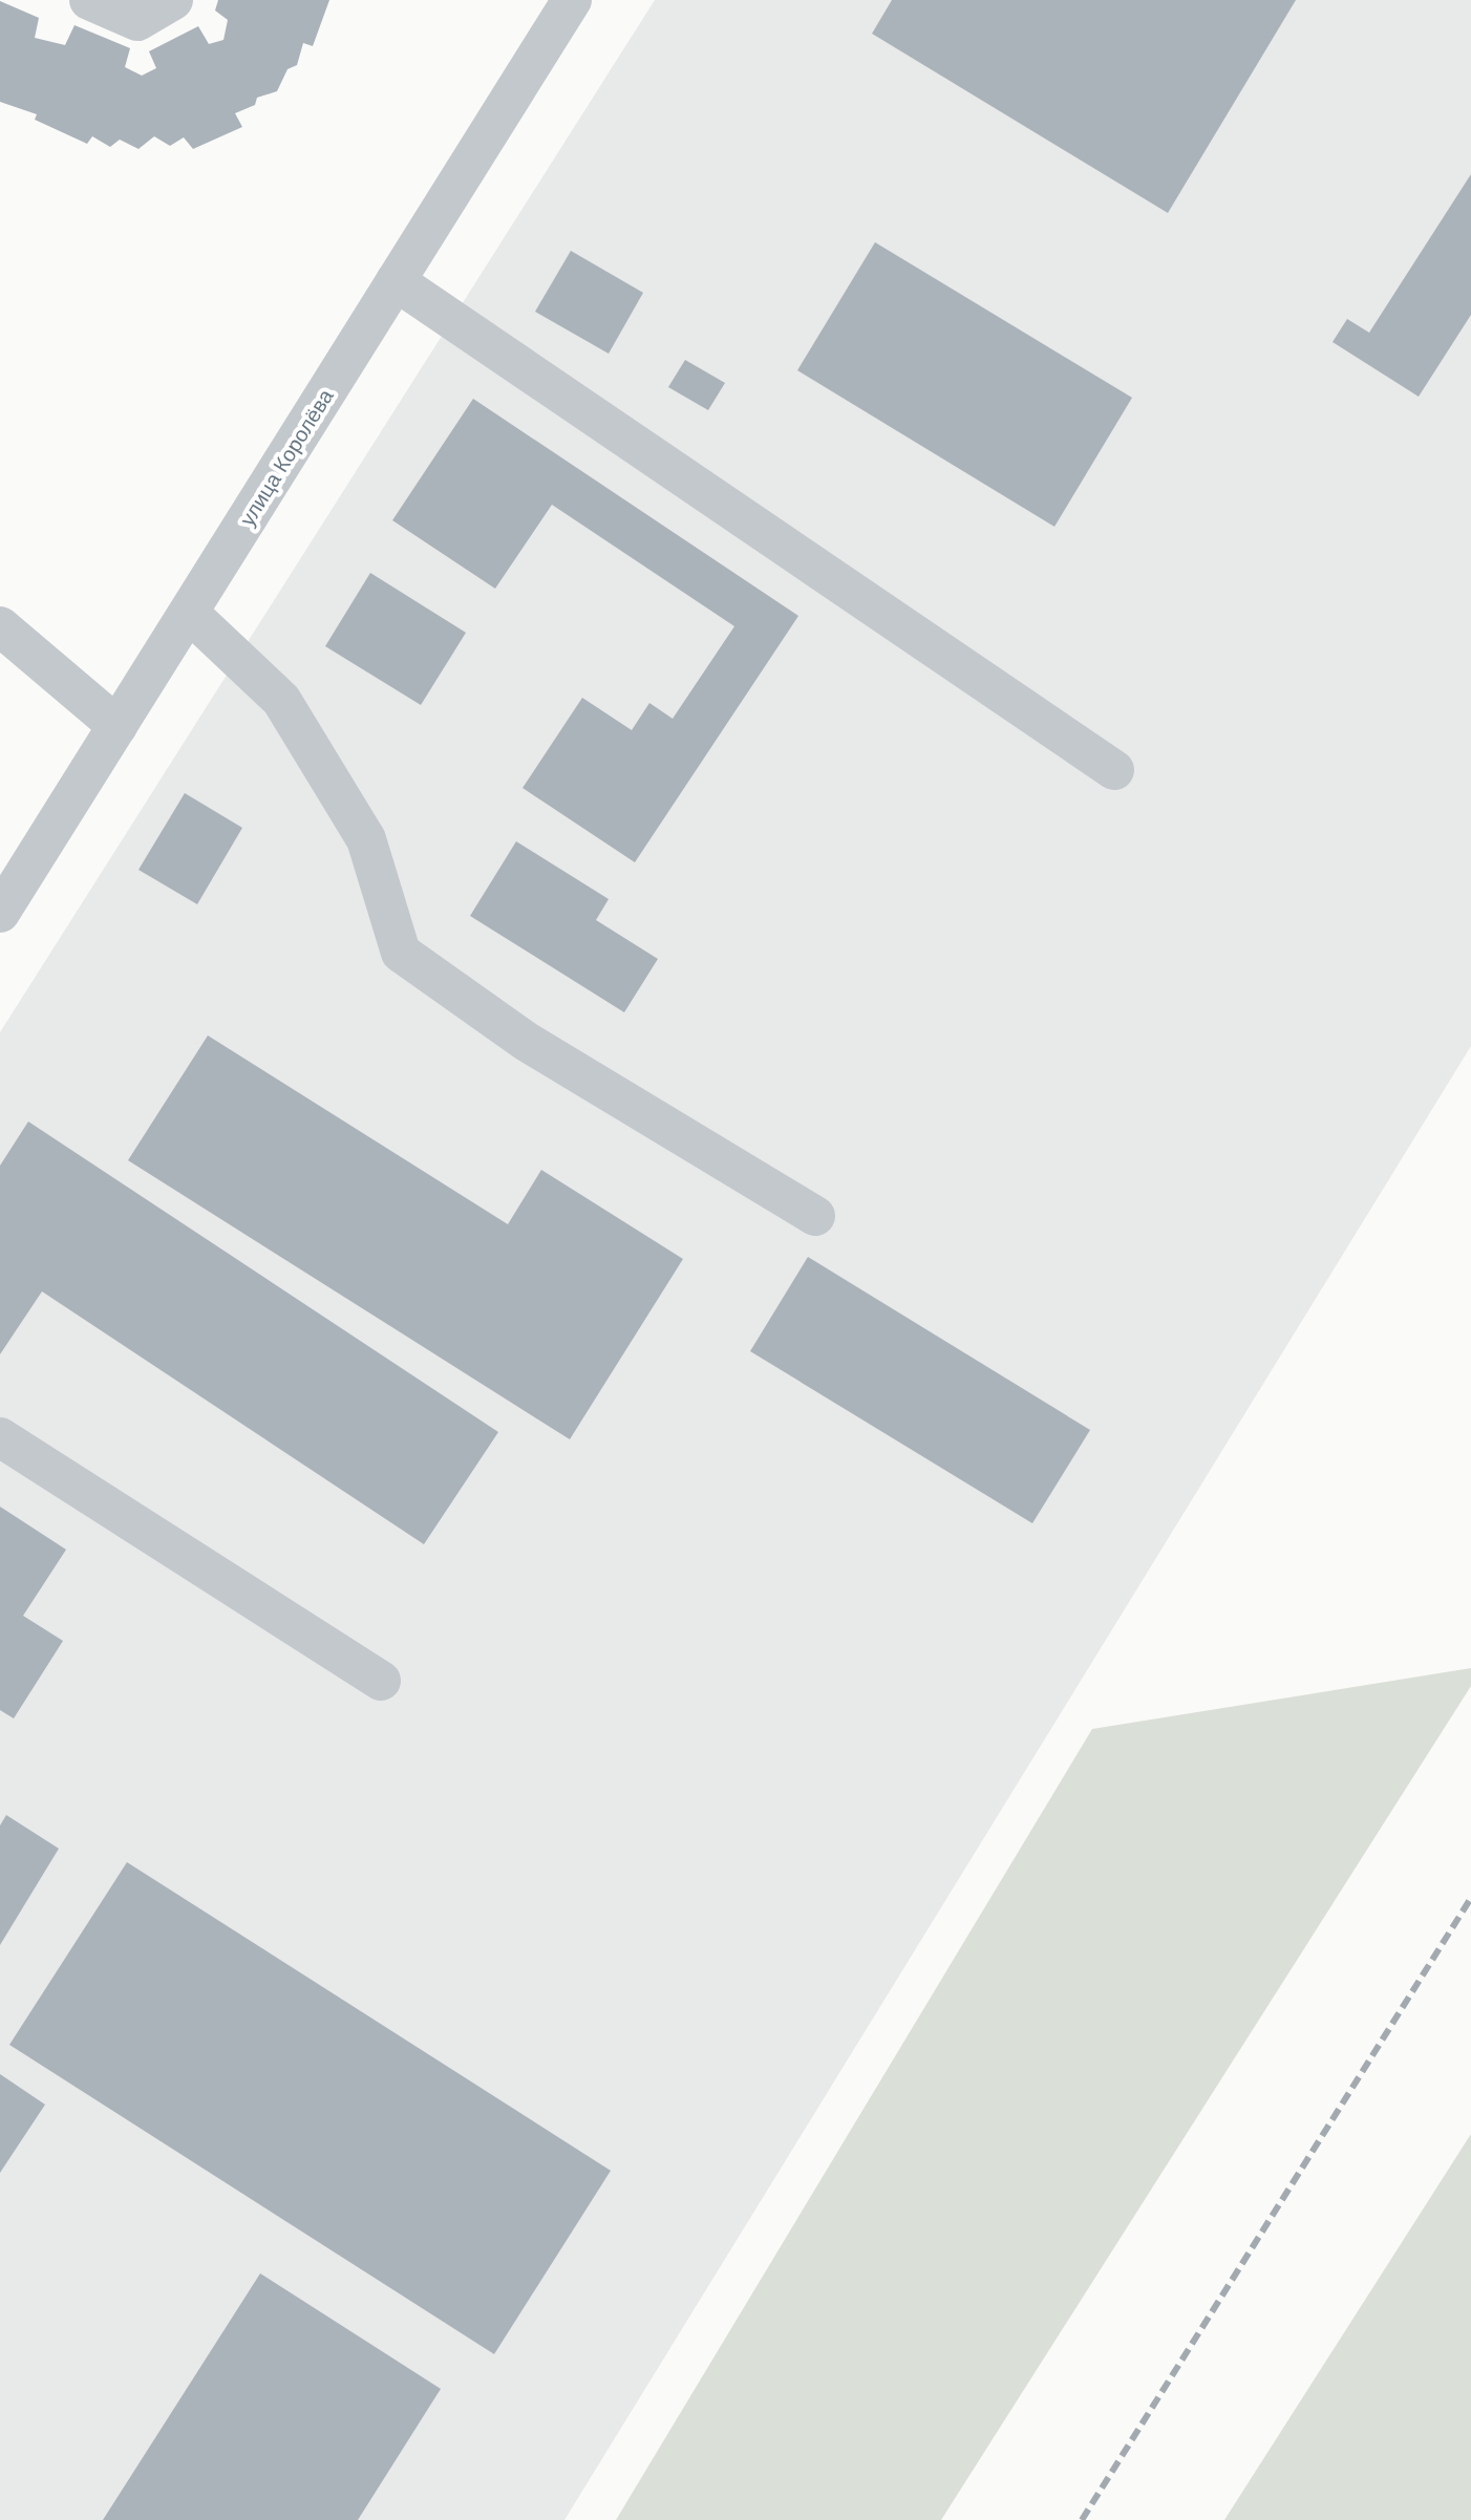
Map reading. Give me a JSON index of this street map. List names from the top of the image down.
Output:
{
  "streets": {
    "street": ["улица Королёва"]
  }
}
